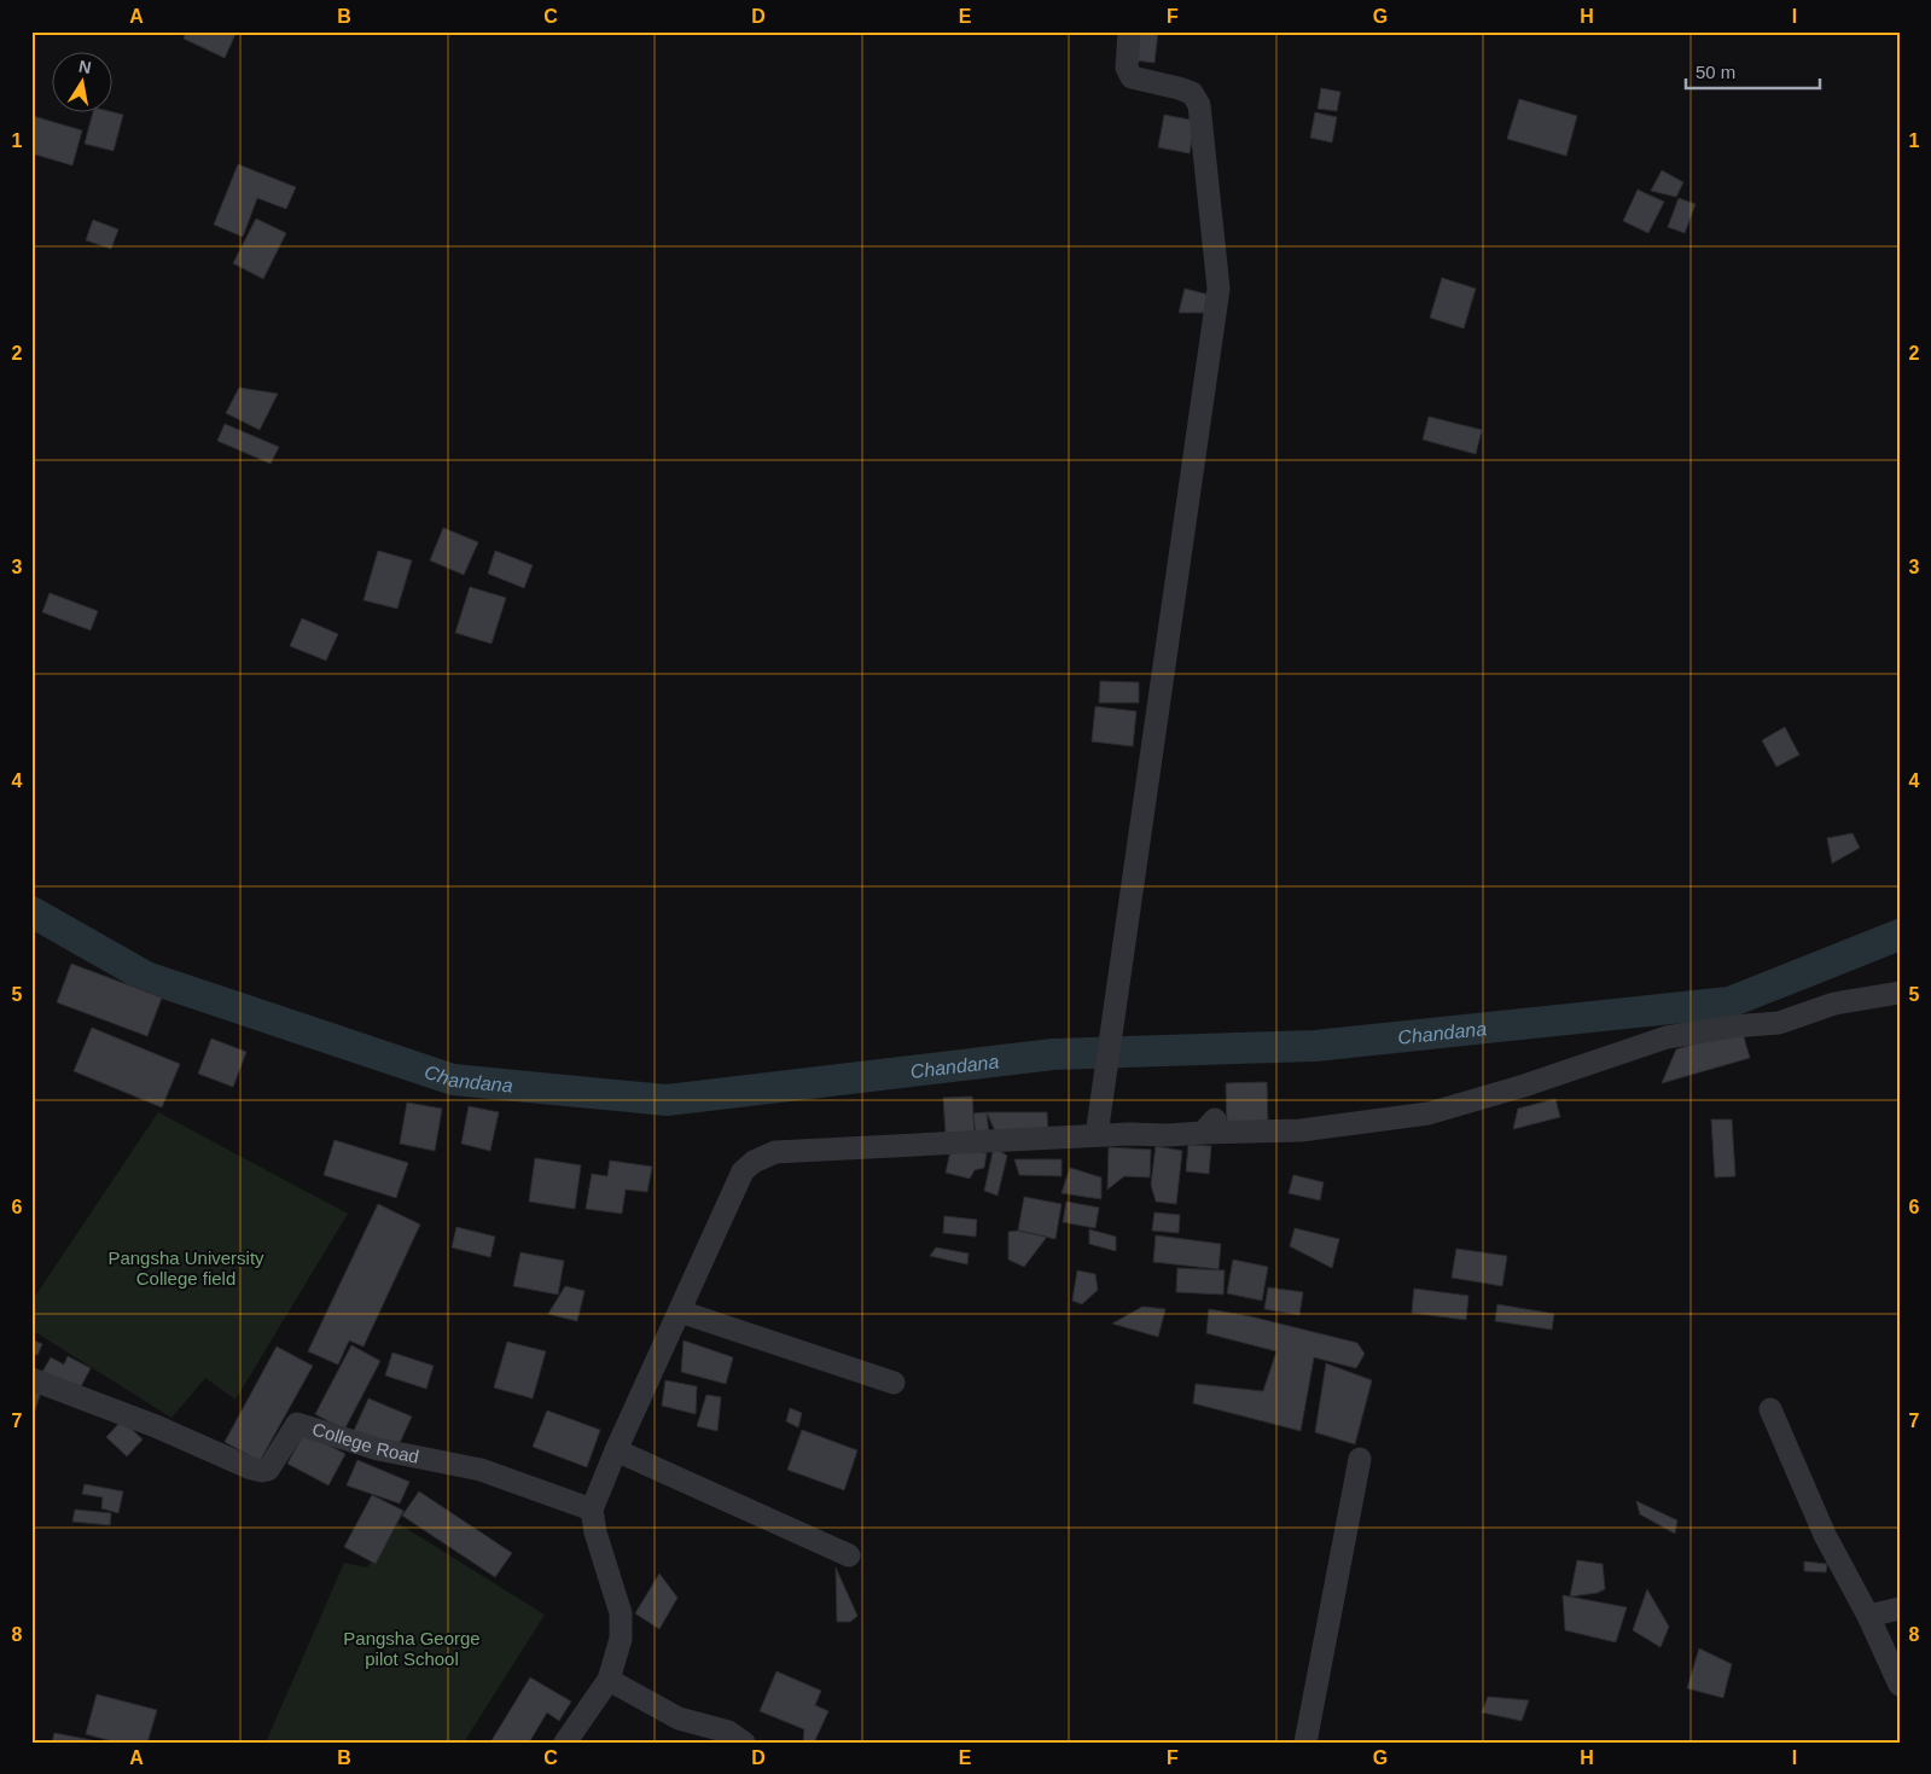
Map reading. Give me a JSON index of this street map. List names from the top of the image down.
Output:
{
  "streets": {
    "street": ["College Road"]
  },
  "water": ["Chandana"],
  "parks": ["Pangsha University College field", "Pangsha George pilot School"],
  "scale_bar": "50 m",
  "north": "top",
  "grid": {
    "columns": [
      "A",
      "B",
      "C",
      "D",
      "E",
      "F",
      "G",
      "H",
      "I"
    ],
    "rows": [
      "1",
      "2",
      "3",
      "4",
      "5",
      "6",
      "7",
      "8"
    ]
  }
}
